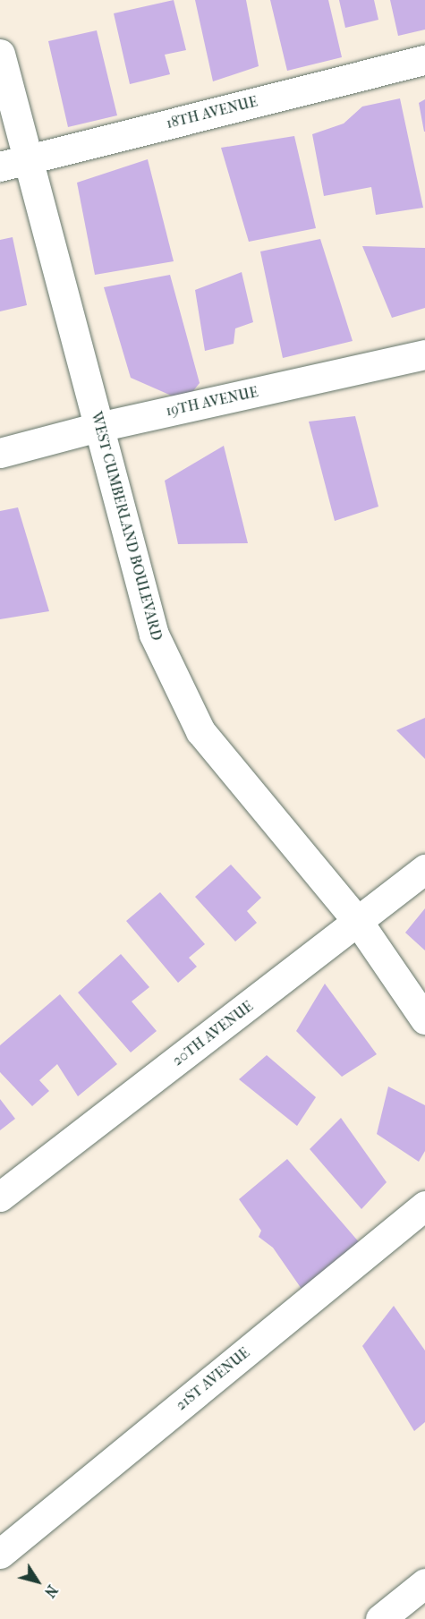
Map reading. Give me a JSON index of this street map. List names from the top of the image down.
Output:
{
  "streets": {
    "street": [
      "18TH AVENUE",
      "19TH AVENUE",
      "WEST CUMBERLAND BOULEVARD",
      "20TH AVENUE",
      "21ST AVENUE"
    ]
  },
  "crossings": [
    ["18TH AVENUE", "WEST CUMBERLAND BOULEVARD"],
    ["19TH AVENUE", "WEST CUMBERLAND BOULEVARD"],
    ["WEST CUMBERLAND BOULEVARD", "20TH AVENUE"]
  ],
  "north": "bottom right"
}
